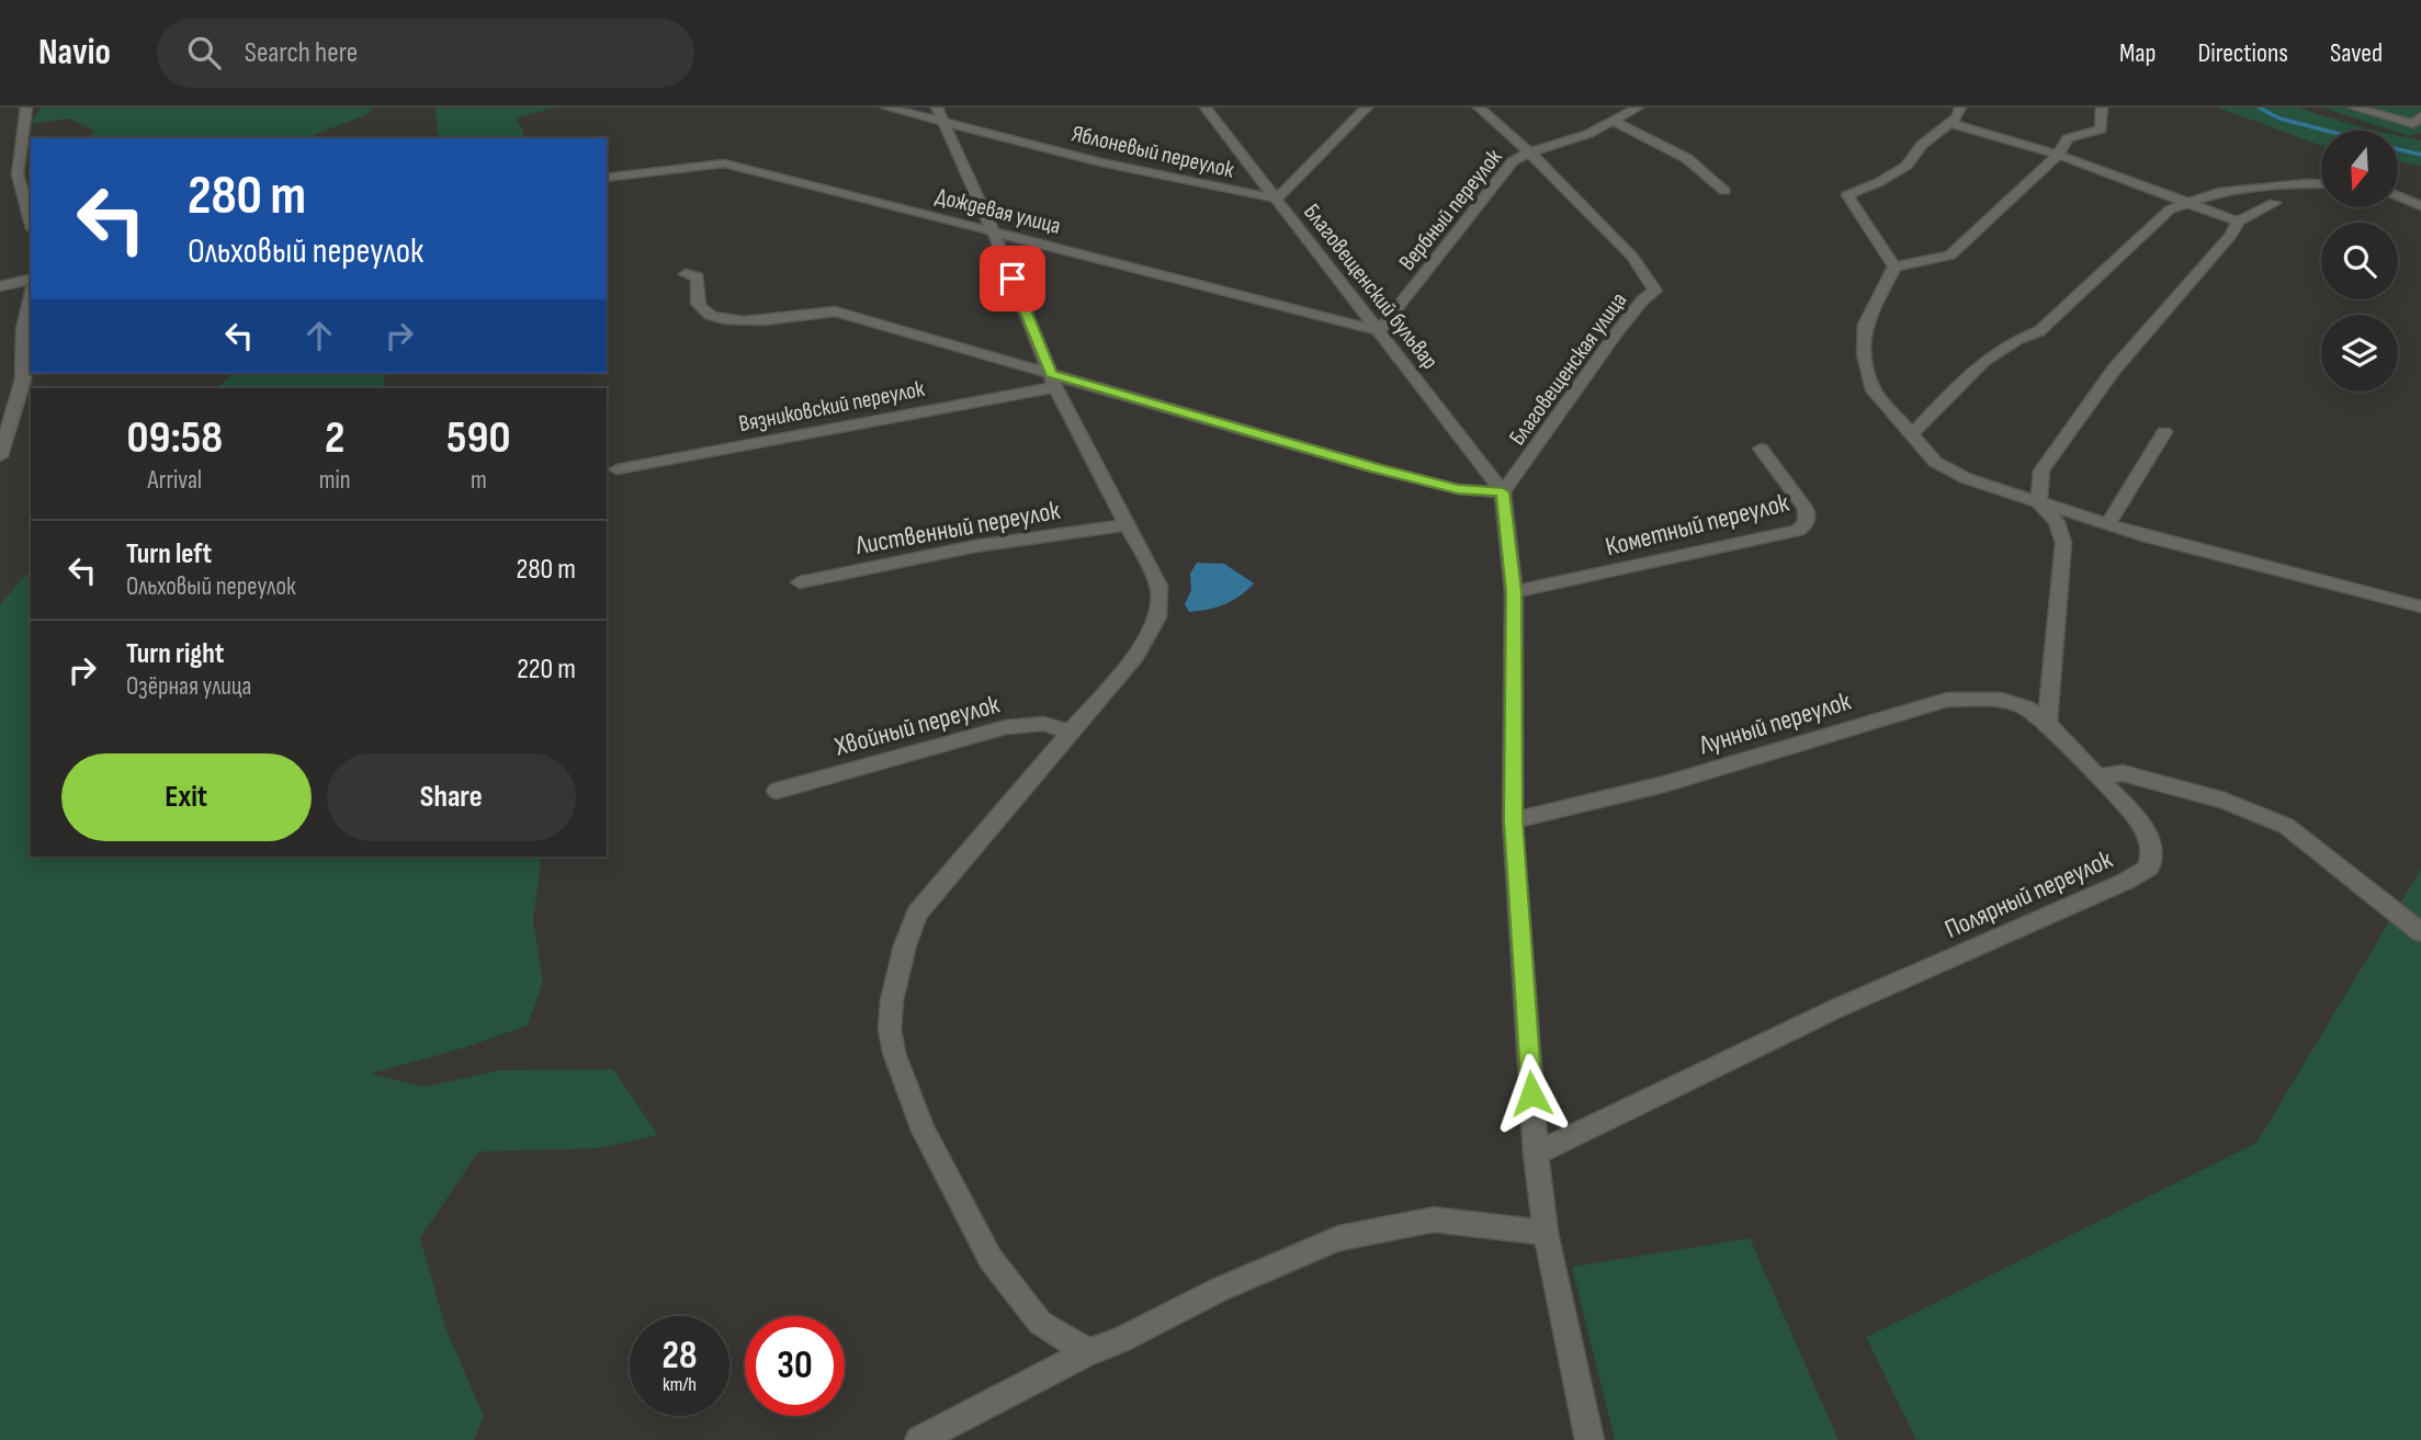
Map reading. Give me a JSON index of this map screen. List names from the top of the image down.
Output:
{
  "streets": {
    "street": [
      "Яблоневый переулок",
      "Вербный переулок",
      "Дождевая улица",
      "Благовещенский бульвар",
      "Благовещенская улица",
      "Вязниковский переулок",
      "Кометный переулок",
      "Лиственный переулок",
      "Лунный переулок",
      "Хвойный переулок",
      "Полярный переулок"
    ]
  },
  "crossings": [
    ["Яблоневый переулок", "Благовещенский бульвар"],
    ["Вербный переулок", "Дождевая улица"],
    ["Вербный переулок", "Благовещенский бульвар"],
    ["Вербный переулок", "Благовещенская улица"],
    ["Дождевая улица", "Благовещенский бульвар"],
    ["Благовещенский бульвар", "Благовещенская улица"],
    ["Лунный переулок", "Полярный переулок"]
  ],
  "north": "bottom",
  "page": {
    "header": "Navio",
    "search": "Search here",
    "nav": ["Map", "Directions", "Saved"],
    "turn": ["280 m", "Ольховый переулок"],
    "eta": [
      "09:58",
      "Arrival",
      "2",
      "min",
      "590",
      "m"
    ],
    "list": [
      {
        "name": "Turn left",
        "note": "Ольховый переулок",
        "value": "280 m"
      },
      {
        "name": "Turn right",
        "note": "Озёрная улица",
        "value": "220 m"
      }
    ],
    "buttons": ["Exit", "Share"],
    "speed": "28 km/h",
    "limit": "30"
  }
}
